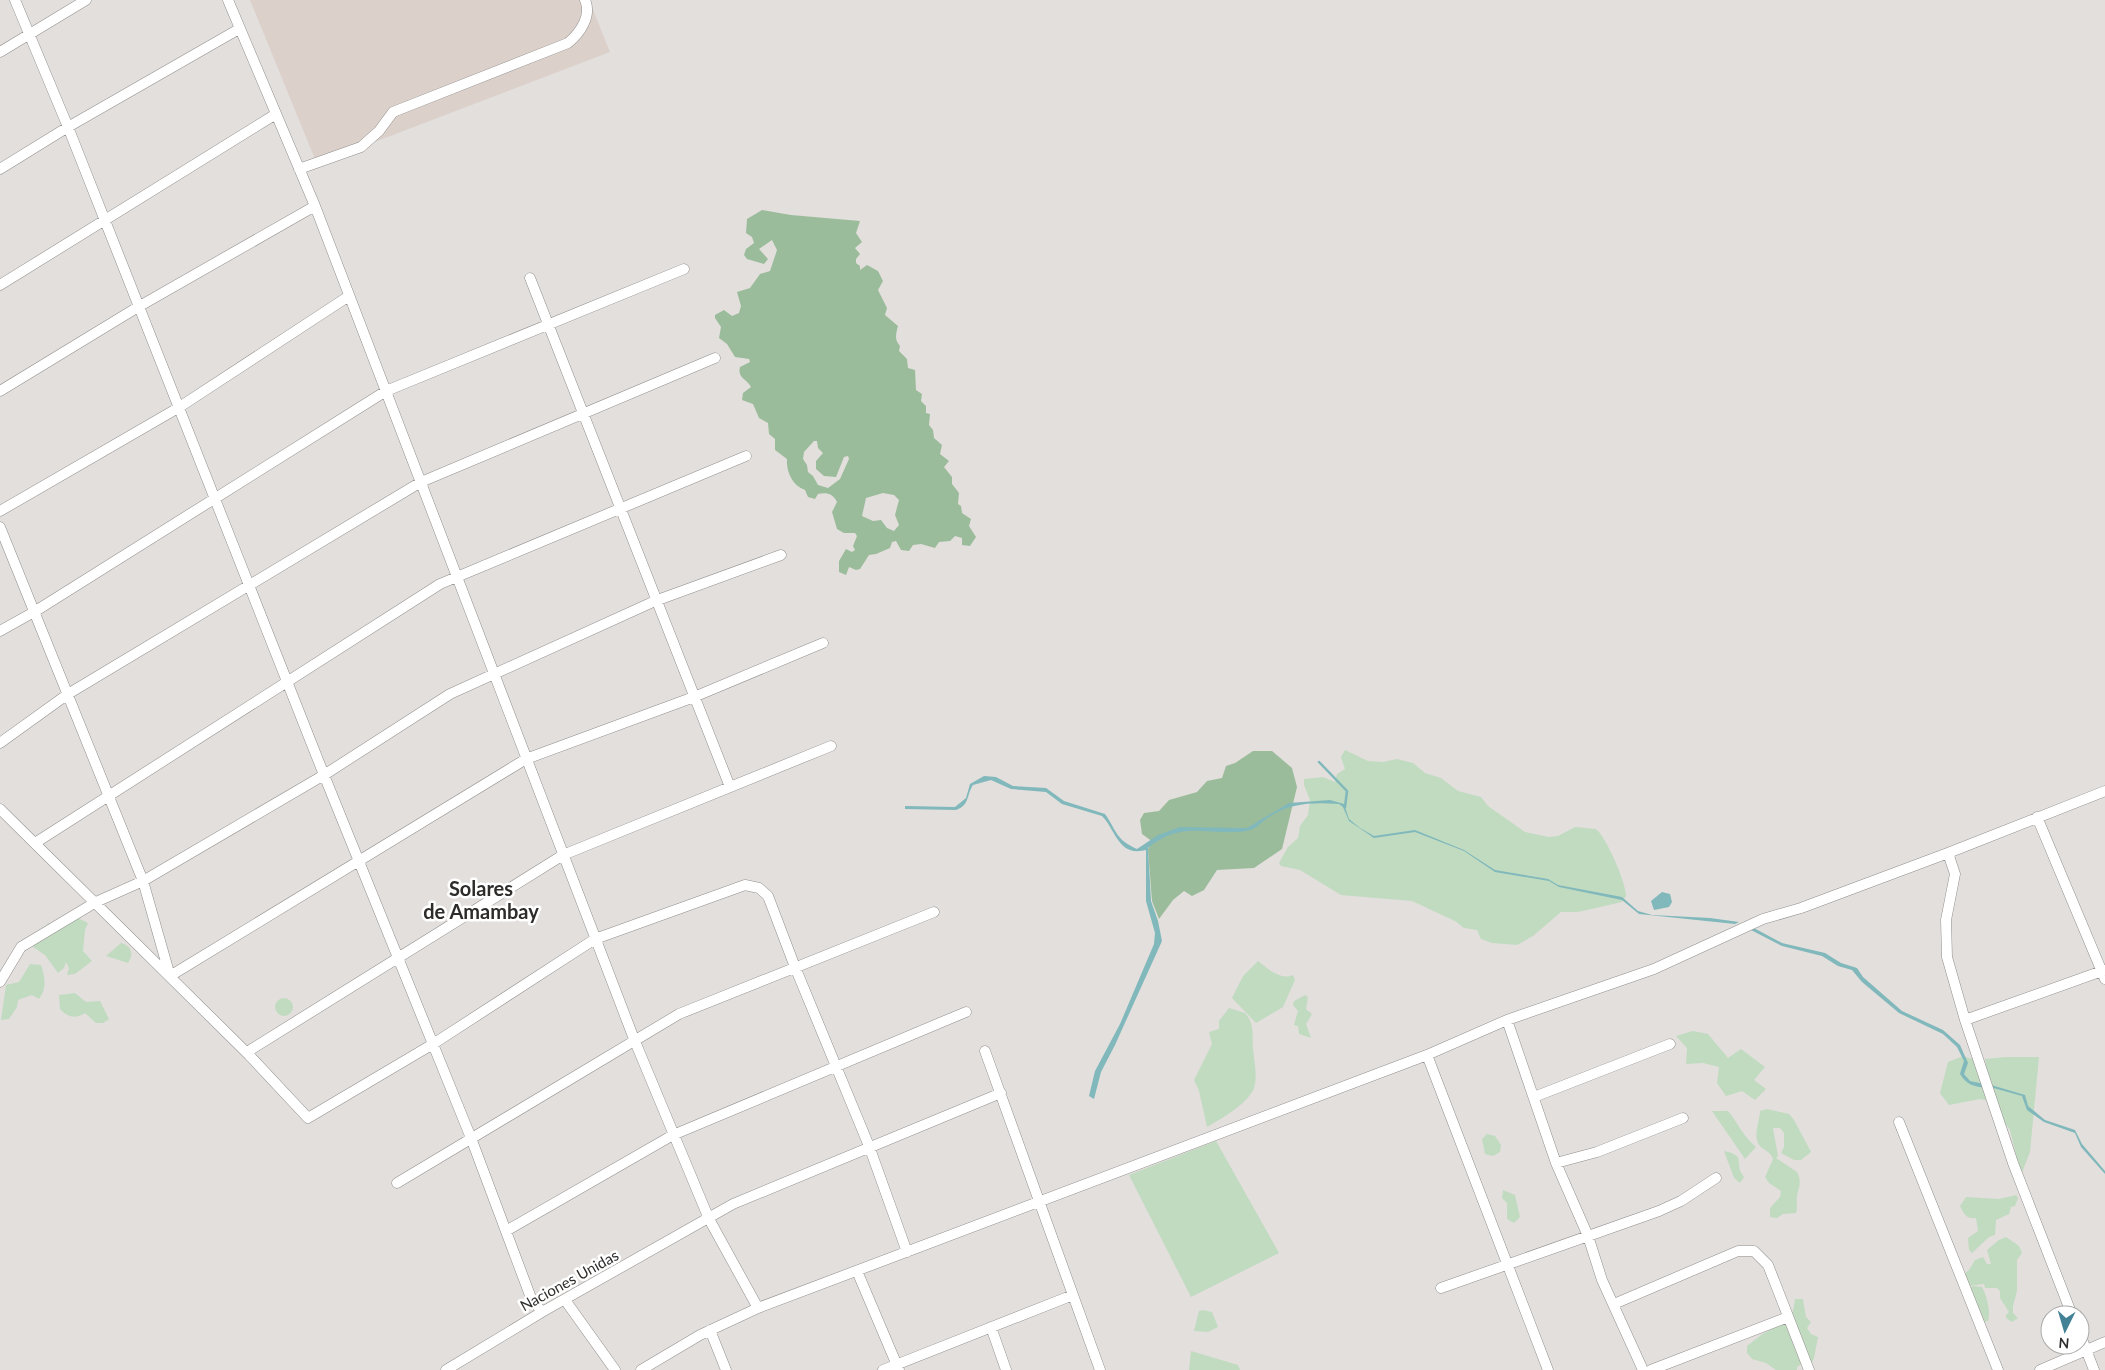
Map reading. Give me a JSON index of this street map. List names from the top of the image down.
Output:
{
  "streets": {
    "street": ["Naciones Unidas"]
  },
  "districts": ["Solares de Amambay"],
  "north": "bottom"
}
